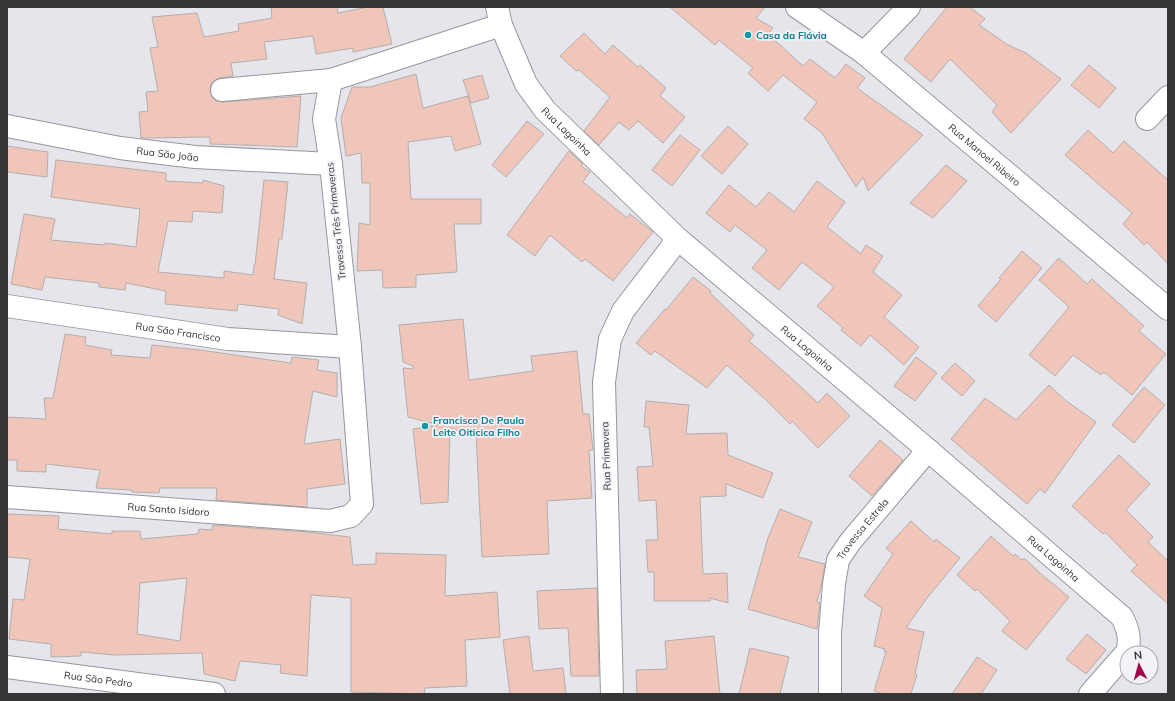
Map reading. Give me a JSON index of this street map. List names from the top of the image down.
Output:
{
  "streets": {
    "street": [
      "Rua Lagoinha",
      "Rua São João",
      "Rua Manoel Ribeiro",
      "Travessa Três Primaveras",
      "Rua São Francisco",
      "Rua Primavera",
      "Rua Santo Isidoro",
      "Travessa Estrela",
      "Rua São Pedro"
    ]
  },
  "crossings": [
    ["Rua Lagoinha", "Rua Primavera"],
    ["Rua Lagoinha", "Travessa Estrela"],
    ["Rua São João", "Travessa Três Primaveras"],
    ["Travessa Três Primaveras", "Rua São Francisco"],
    ["Travessa Três Primaveras", "Rua Santo Isidoro"]
  ],
  "places": ["Casa da Flávia", "Francisco De Paula Leite Oiticica Filho"],
  "north": "top"
}
